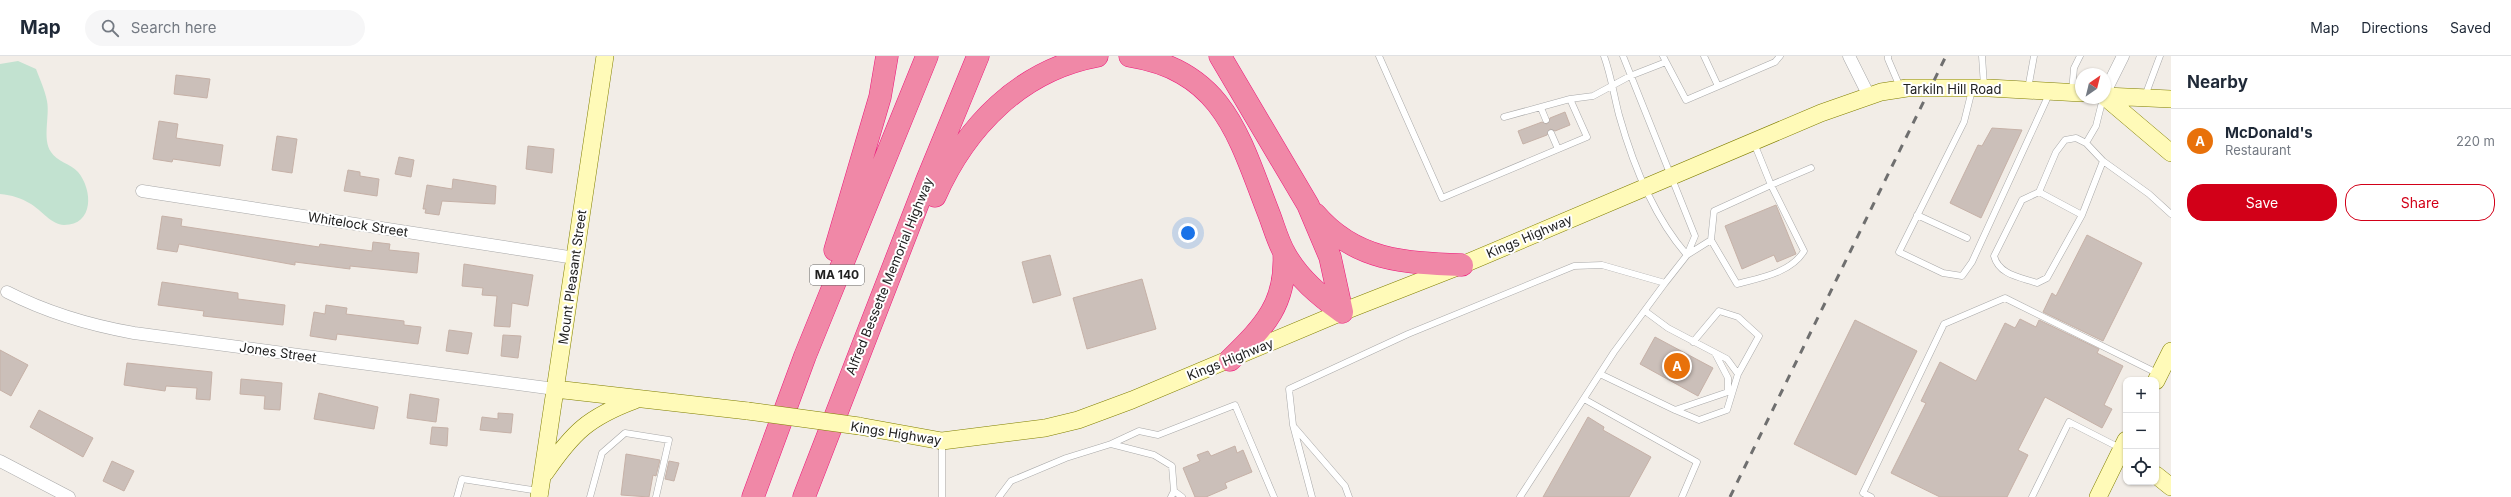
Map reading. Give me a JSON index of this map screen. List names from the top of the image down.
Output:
{
  "streets": {
    "highway": ["MA 140", "Alfred Bessette Memorial Highway"],
    "main road": ["Tarkiln Hill Road", "Kings Highway", "Mount Pleasant Street"],
    "street": ["Whitelock Street", "Jones Street"]
  },
  "crossings": [
    ["Tarkiln Hill Road", "Kings Highway"],
    ["Whitelock Street", "Mount Pleasant Street"],
    ["Kings Highway", "Mount Pleasant Street"],
    ["Kings Highway", "Jones Street"],
    ["Mount Pleasant Street", "Jones Street"]
  ],
  "north": "top right",
  "page": {
    "header": "Map",
    "search": "Search here",
    "nav": ["Map", "Directions", "Saved"],
    "heading": "Nearby",
    "list": [
      {
        "mark": "A",
        "name": "McDonald's",
        "note": "Restaurant",
        "value": "220 m"
      }
    ],
    "buttons": ["Save", "Share"],
    "pins": "A",
    "map_buttons": ["+", "−"]
  }
}
